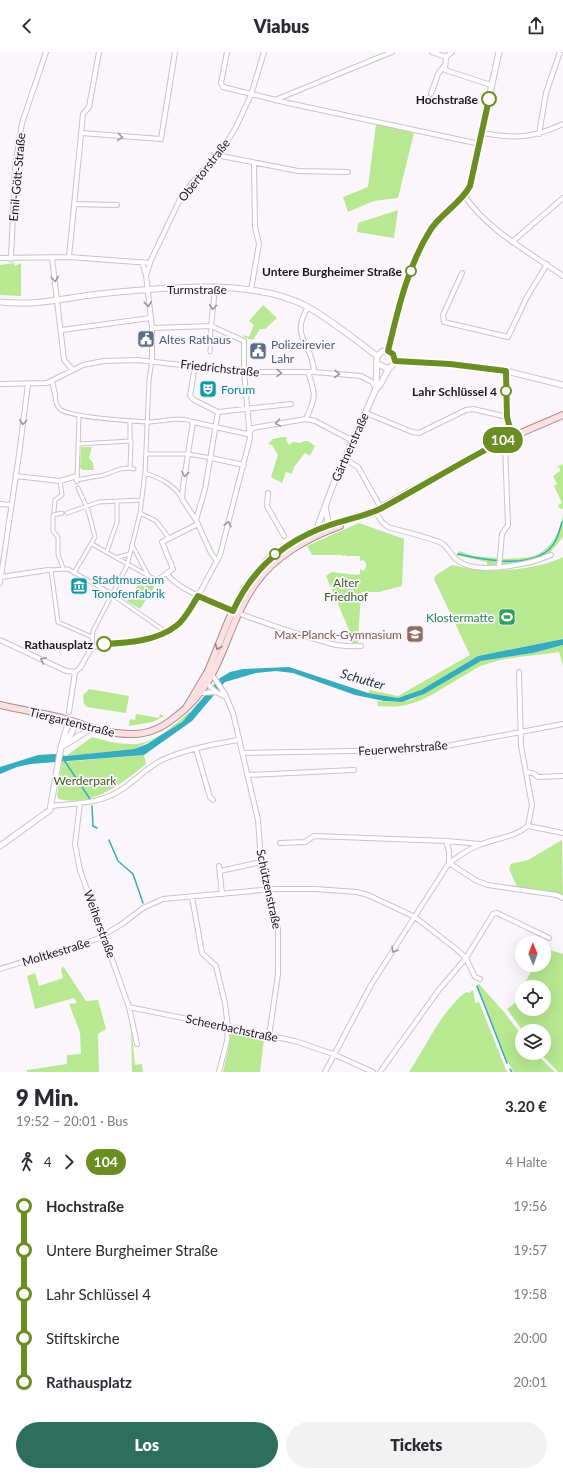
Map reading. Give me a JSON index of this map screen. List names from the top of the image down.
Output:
{
  "streets": {
    "main road": ["Tiergartenstraße"],
    "street": [
      "Obertorstraße",
      "Emil-Gött-Straße",
      "Turmstraße",
      "Friedrichstraße",
      "Gärtnerstraße",
      "Feuerwehrstraße",
      "Schützenstraße",
      "Weiherstraße",
      "Moltkestraße",
      "Scheerbachstraße"
    ]
  },
  "crossings": [
    ["Obertorstraße", "Turmstraße"],
    ["Obertorstraße", "Friedrichstraße"],
    ["Turmstraße", "Gärtnerstraße"],
    ["Friedrichstraße", "Gärtnerstraße"],
    ["Gärtnerstraße", "Tiergartenstraße"],
    ["Tiergartenstraße", "Schützenstraße"],
    ["Feuerwehrstraße", "Schützenstraße"],
    ["Schützenstraße", "Moltkestraße"],
    ["Schützenstraße", "Scheerbachstraße"],
    ["Weiherstraße", "Moltkestraße"],
    ["Weiherstraße", "Scheerbachstraße"]
  ],
  "water": ["Schutter"],
  "parks": ["Alter Friedhof", "Werderpark"],
  "places": {
    "other": [
      "Hochstraße",
      "Untere Burgheimer Straße",
      "Lahr Schlüssel 4",
      "Rathausplatz"
    ],
    "public building": ["Altes Rathaus", "Polizeirevier Lahr"],
    "theatre": ["Forum"],
    "museum": ["Stadtmuseum Tonofenfabrik"],
    "sports": ["Klostermatte"],
    "school or university": ["Max-Planck-Gymnasium"]
  },
  "lines": ["bus line 104"],
  "north": "top",
  "page": {
    "header": "Viabus",
    "on_map": "104",
    "heading": ["9 Min.", "19:52 – 20:01 · Bus", "3.20 €"],
    "legs": ["4", "104", "4 Halte"],
    "list": [
      {
        "name": "Hochstraße",
        "value": "19:56"
      },
      {
        "name": "Untere Burgheimer Straße",
        "value": "19:57"
      },
      {
        "name": "Lahr Schlüssel 4",
        "value": "19:58"
      },
      {
        "name": "Stiftskirche",
        "value": "20:00"
      },
      {
        "name": "Rathausplatz",
        "value": "20:01"
      }
    ],
    "buttons": ["Los", "Tickets"]
  }
}
